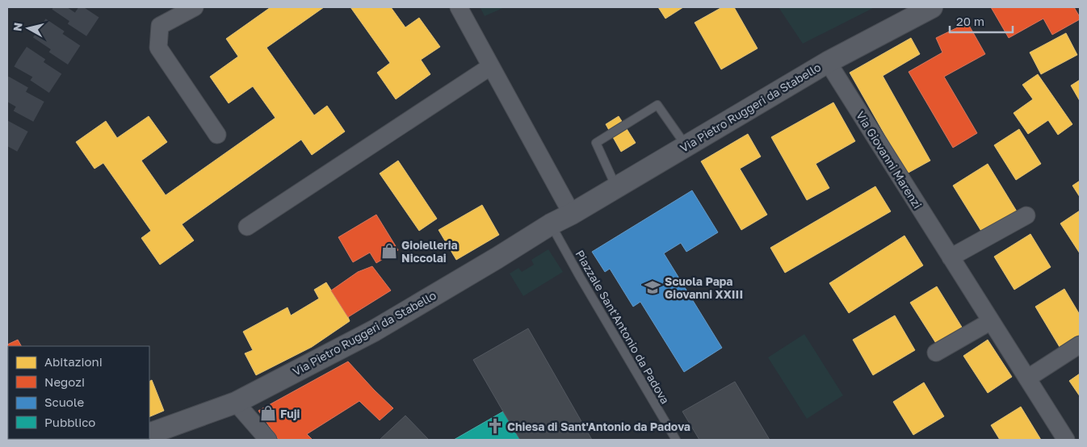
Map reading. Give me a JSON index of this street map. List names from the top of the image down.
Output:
{
  "streets": {
    "street": ["Via Pietro Ruggeri da Stabello", "Via Giovanni Marenzi"],
    "lane": ["Piazzale Sant'Antonio da Padova"]
  },
  "crossings": [
    ["Via Pietro Ruggeri da Stabello", "Via Giovanni Marenzi"],
    ["Via Pietro Ruggeri da Stabello", "Piazzale Sant'Antonio da Padova"]
  ],
  "places": {
    "shop": ["Gioielleria Niccolai", "Fuji"],
    "school or university": ["Scuola Papa Giovanni XXIII"],
    "church": ["Chiesa di Sant'Antonio da Padova"]
  },
  "legend": [
    "Abitazioni",
    "Negozi",
    "Scuole",
    "Pubblico"
  ],
  "scale_bar": "20 m",
  "north": "left"
}
